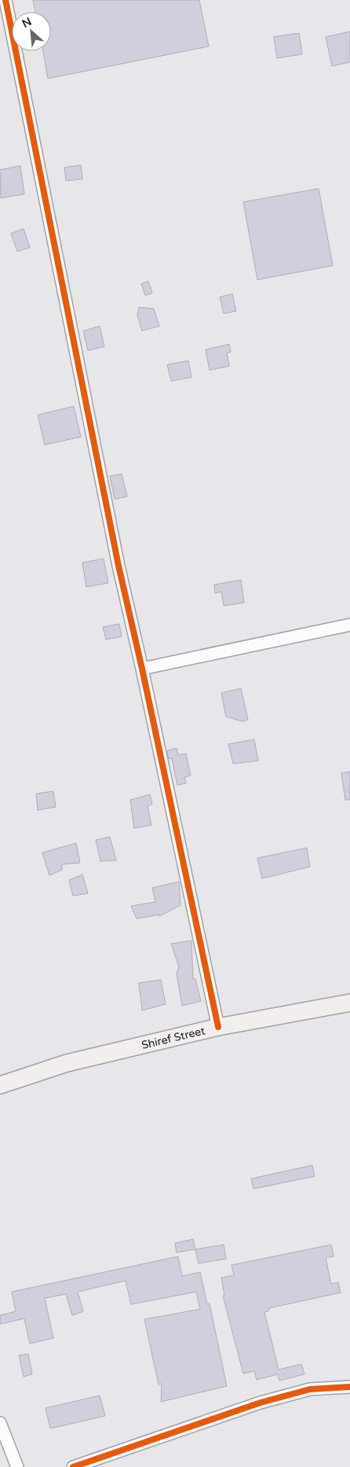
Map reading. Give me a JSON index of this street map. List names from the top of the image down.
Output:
{
  "streets": {
    "main road": ["Shiref Street"]
  },
  "north": "top left"
}
